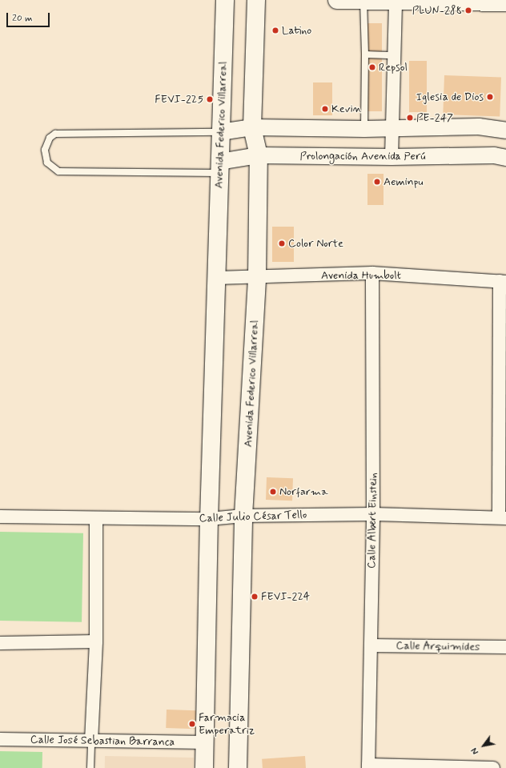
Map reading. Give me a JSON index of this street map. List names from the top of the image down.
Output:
{
  "streets": {
    "main road": ["Avenida Federico Villarreal"],
    "street": [
      "Prolongación Avenida Perú",
      "Avenida Humbolt",
      "Calle Julio César Tello",
      "Calle Albert Einstein",
      "Calle Arquimides",
      "Calle José Sebastian Barranca"
    ]
  },
  "crossings": [
    ["Avenida Federico Villarreal", "Prolongación Avenida Perú"],
    ["Avenida Federico Villarreal", "Avenida Humbolt"],
    ["Avenida Federico Villarreal", "Calle Julio César Tello"],
    ["Avenida Federico Villarreal", "Calle José Sebastian Barranca"],
    ["Avenida Humbolt", "Calle Albert Einstein"],
    ["Calle Julio César Tello", "Calle Albert Einstein"],
    ["Calle Albert Einstein", "Calle Arquimides"]
  ],
  "places": [
    "PLUN-288",
    "Latino",
    "Repsol",
    "Iglesia de Dios",
    "FEVI-225",
    "Kevin",
    "PE-247",
    "Aeminpu",
    "Color Norte",
    "Norfarma",
    "FEVI-224",
    "Farmacia Emperatriz"
  ],
  "scale_bar": "20 m",
  "north": "bottom left"
}
